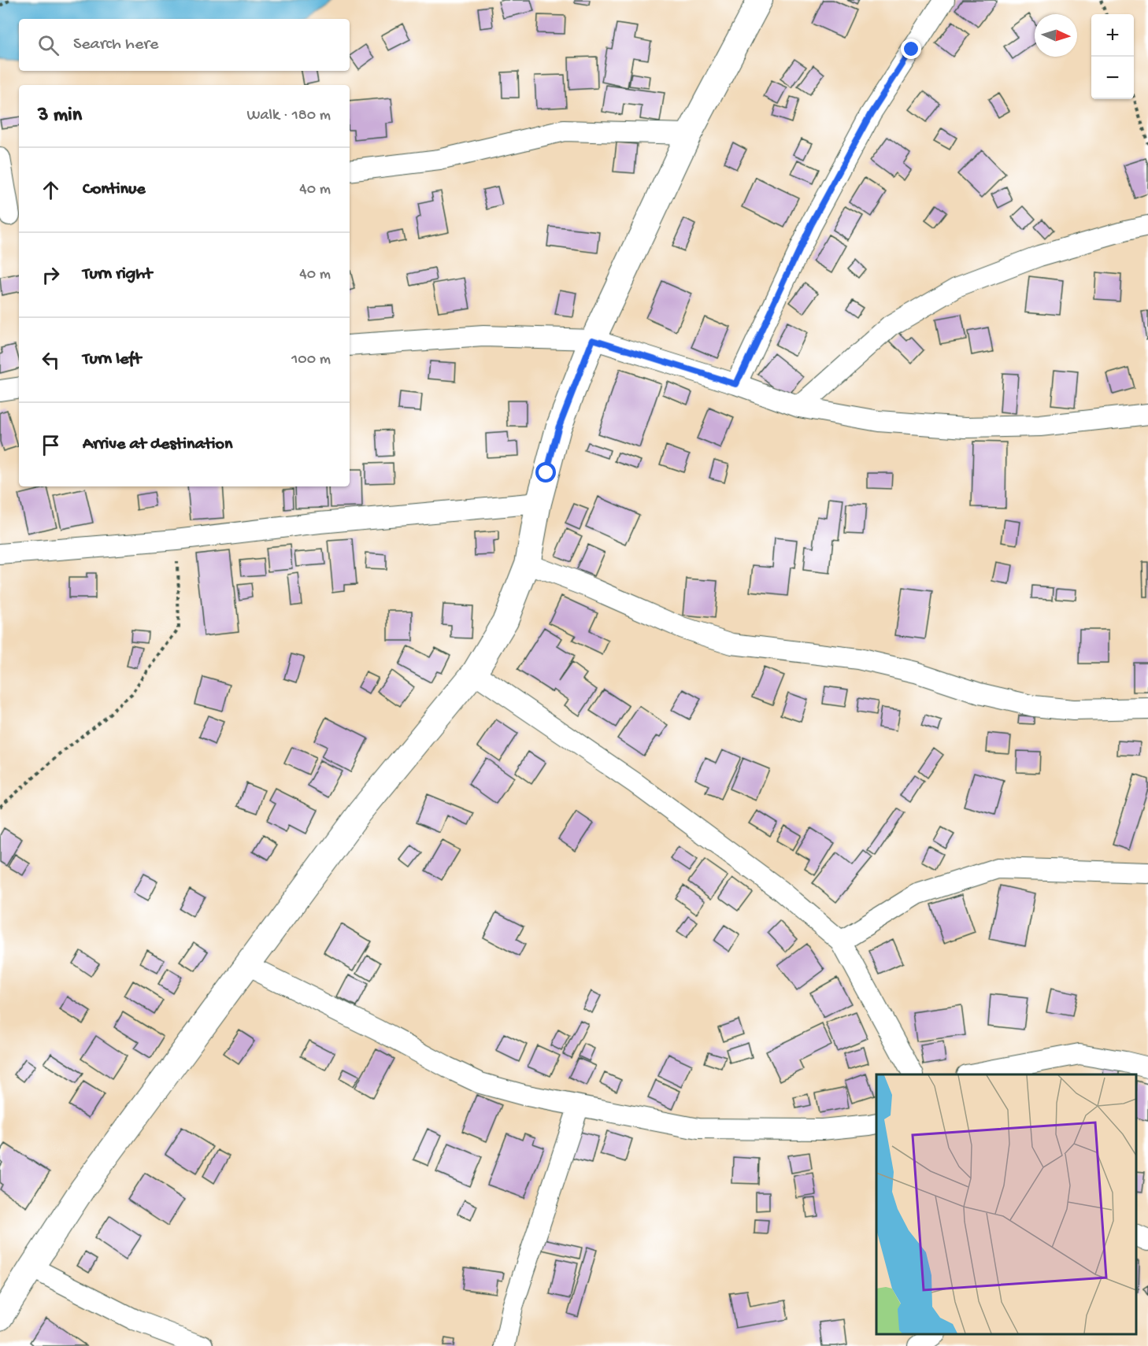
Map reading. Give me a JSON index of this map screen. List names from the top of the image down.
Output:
{
  "north": "right",
  "page": {
    "map_buttons": ["+", "−"],
    "search": "Search here",
    "heading": ["3 min", "Walk · 180 m"],
    "list": [
      ["Continue", "40 m"],
      ["Turn right", "40 m"],
      ["Turn left", "100 m"],
      "Arrive at destination"
    ]
  }
}
